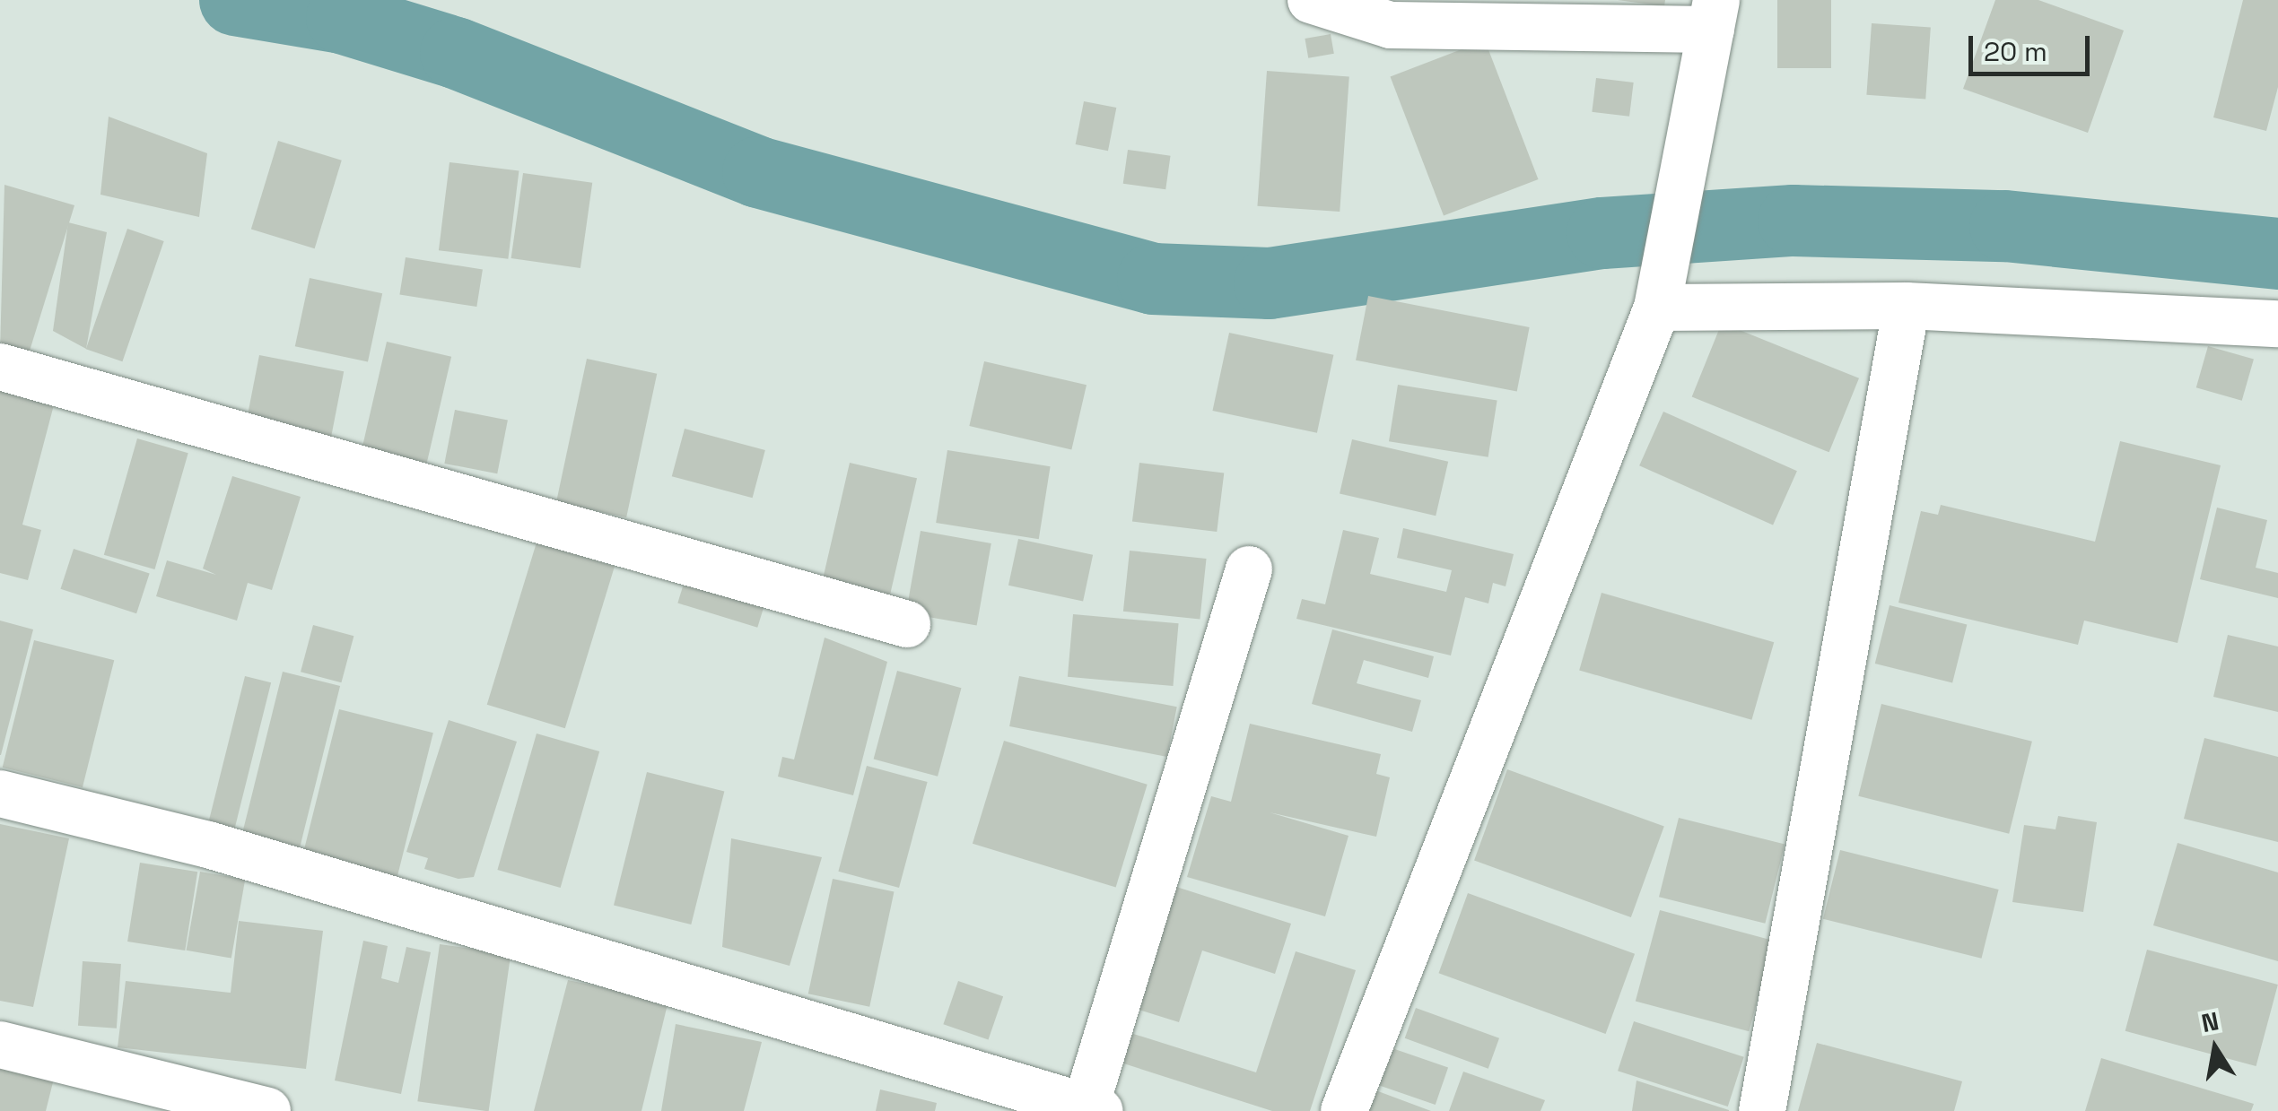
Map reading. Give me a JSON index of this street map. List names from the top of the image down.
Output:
{
  "scale_bar": "20 m",
  "north": "top"
}
